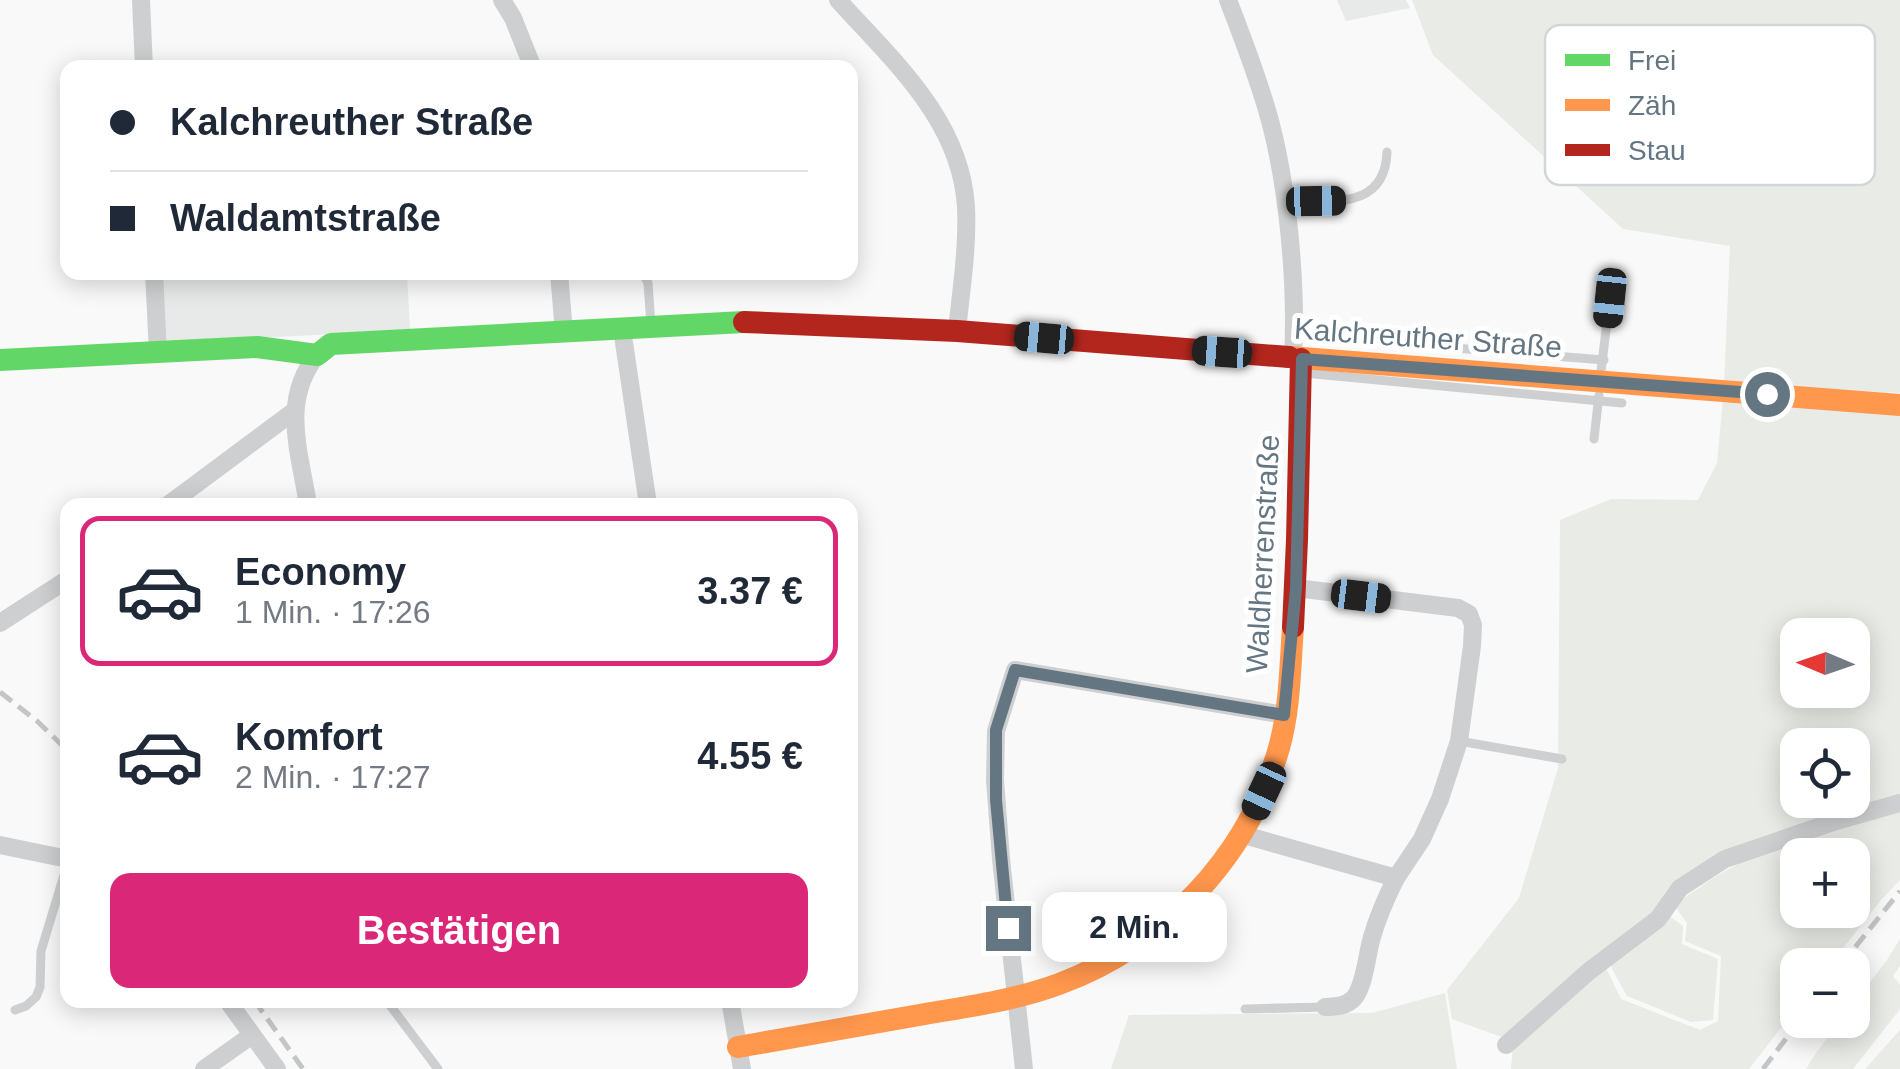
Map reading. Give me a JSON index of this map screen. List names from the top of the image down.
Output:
{
  "streets": {
    "street": ["Kalchreuther Straße", "Waldherrenstraße"]
  },
  "crossings": [
    ["Kalchreuther Straße", "Waldherrenstraße"]
  ],
  "legend": ["Frei", "Zäh", "Stau"],
  "north": "left",
  "page": {
    "banner": ["Kalchreuther Straße", "Waldamtstraße"],
    "list": [
      {
        "name": "Economy",
        "note": "1 Min. · 17:26",
        "value": "3.37 €"
      },
      {
        "name": "Komfort",
        "note": "2 Min. · 17:27",
        "value": "4.55 €"
      }
    ],
    "map_buttons": ["+", "−"],
    "buttons": "Bestätigen",
    "bubble": "2 Min."
  }
}
